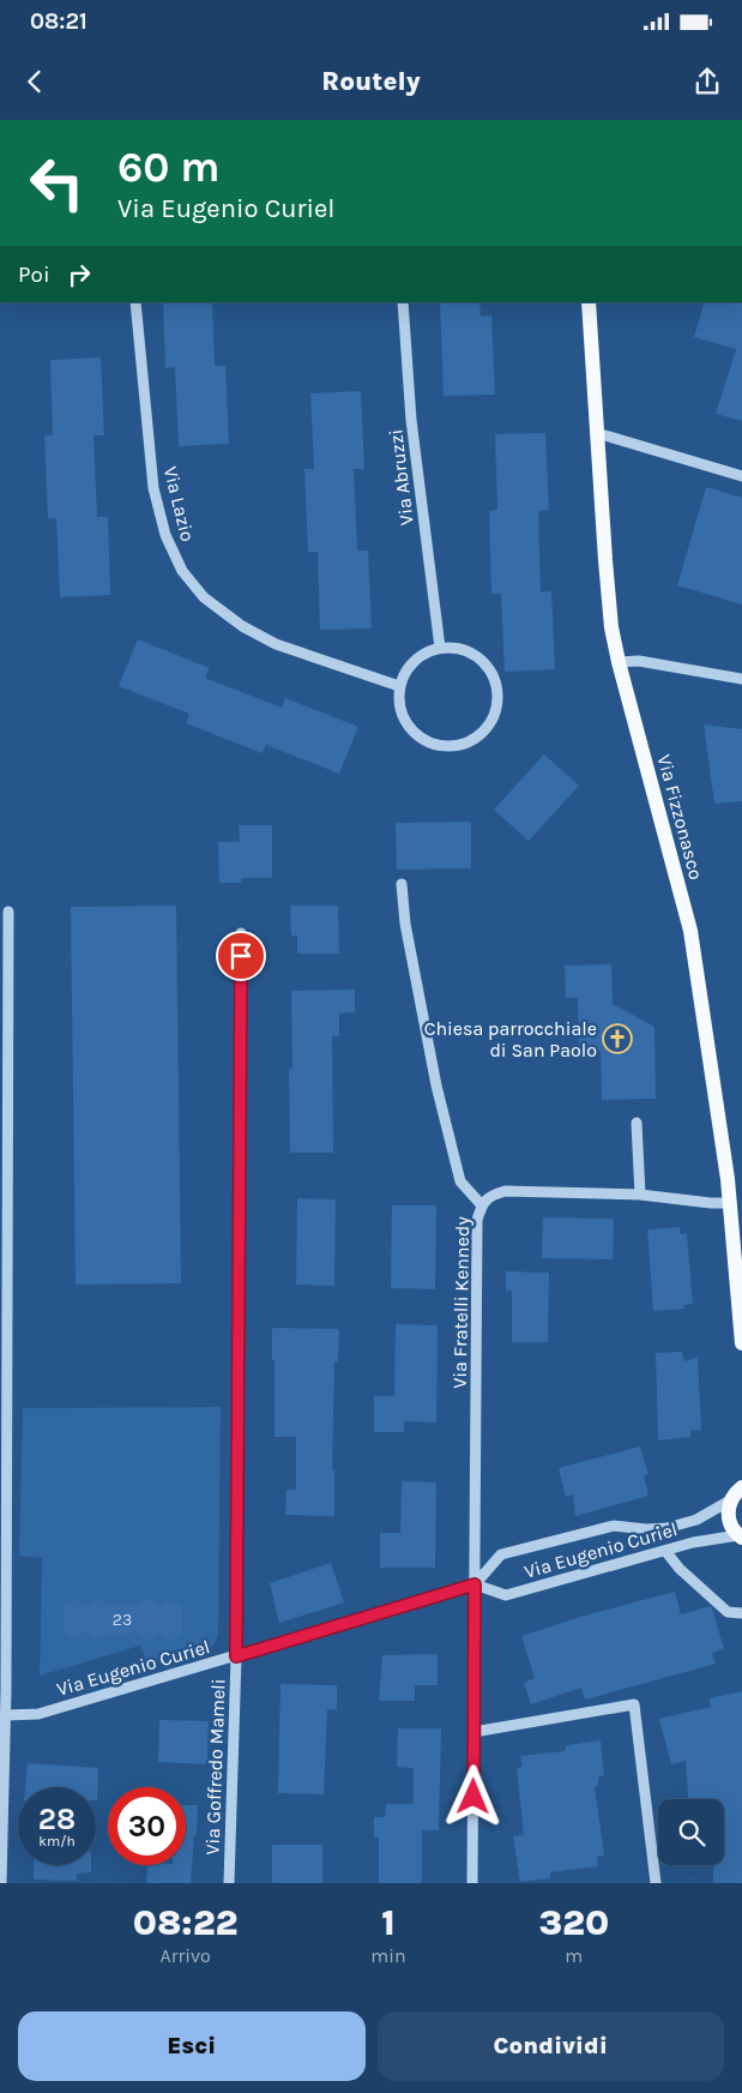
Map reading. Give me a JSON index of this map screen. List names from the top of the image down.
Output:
{
  "streets": {
    "main road": ["Via Fizzonasco"],
    "street": [
      "Via Abruzzi",
      "Via Lazio",
      "Via Fratelli Kennedy",
      "Via Eugenio Curiel",
      "Via Goffredo Mameli"
    ]
  },
  "crossings": [
    ["Via Abruzzi", "Via Lazio"],
    ["Via Fizzonasco", "Via Fratelli Kennedy"],
    ["Via Fratelli Kennedy", "Via Eugenio Curiel"],
    ["Via Eugenio Curiel", "Via Goffredo Mameli"]
  ],
  "places": {
    "church": ["Chiesa parrocchiale di San Paolo"]
  },
  "house_numbers": ["23"],
  "page": {
    "status": "08:21",
    "header": "Routely",
    "turn": ["60 m", "Via Eugenio Curiel"],
    "then": "Poi",
    "speed": "28 km/h",
    "limit": "30",
    "eta": [
      "08:22",
      "Arrivo",
      "1",
      "min",
      "320",
      "m"
    ],
    "buttons": ["Esci", "Condividi"]
  }
}
